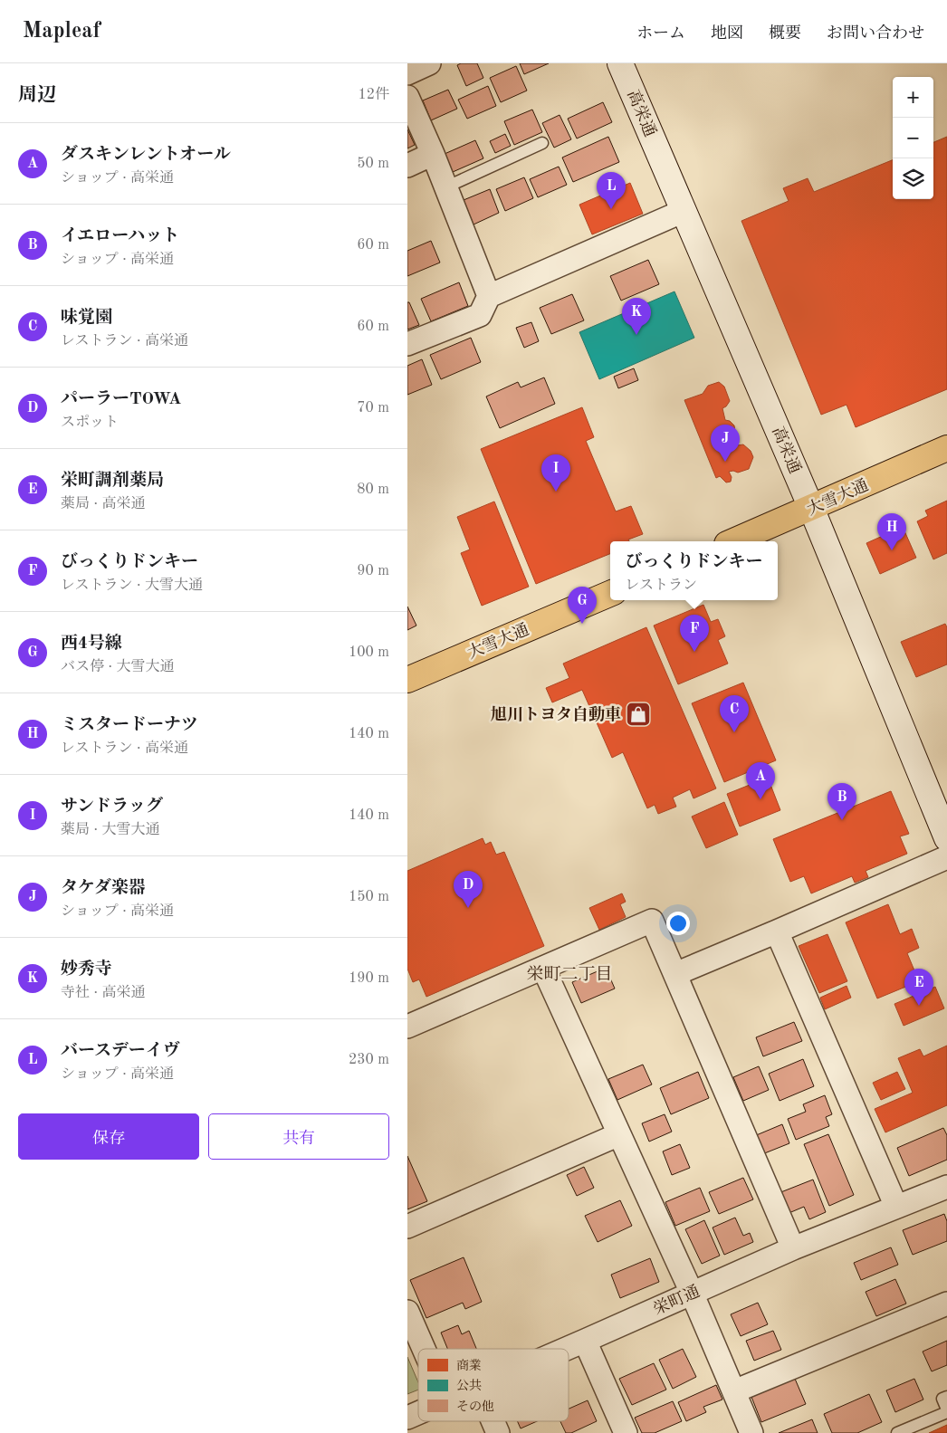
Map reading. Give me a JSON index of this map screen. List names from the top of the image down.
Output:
{
  "streets": {
    "highway": ["大雪大通"],
    "street": ["高栄通", "栄町通"]
  },
  "crossings": [
    ["高栄通", "大雪大通"]
  ],
  "districts": ["栄町二丁目"],
  "places": {
    "shop": ["旭川トヨタ自動車"]
  },
  "legend": ["商業", "公共", "その他"],
  "page": {
    "header": "Mapleaf",
    "nav": [
      "ホーム",
      "地図",
      "概要",
      "お問い合わせ"
    ],
    "heading": ["周辺", "12件"],
    "map_buttons": ["+", "−"],
    "list": [
      {
        "mark": "A",
        "name": "ダスキンレントオール",
        "note": "ショップ · 高栄通",
        "value": "50 m"
      },
      {
        "mark": "B",
        "name": "イエローハット",
        "note": "ショップ · 高栄通",
        "value": "60 m"
      },
      {
        "mark": "C",
        "name": "味覚園",
        "note": "レストラン · 高栄通",
        "value": "60 m"
      },
      {
        "mark": "D",
        "name": "パーラーTOWA",
        "note": "スポット",
        "value": "70 m"
      },
      {
        "mark": "E",
        "name": "栄町調剤薬局",
        "note": "薬局 · 高栄通",
        "value": "80 m"
      },
      {
        "mark": "F",
        "name": "びっくりドンキー",
        "note": "レストラン · 大雪大通",
        "value": "90 m"
      },
      {
        "mark": "G",
        "name": "西4号線",
        "note": "バス停 · 大雪大通",
        "value": "100 m"
      },
      {
        "mark": "H",
        "name": "ミスタードーナツ",
        "note": "レストラン · 高栄通",
        "value": "140 m"
      },
      {
        "mark": "I",
        "name": "サンドラッグ",
        "note": "薬局 · 大雪大通",
        "value": "140 m"
      },
      {
        "mark": "J",
        "name": "タケダ楽器",
        "note": "ショップ · 高栄通",
        "value": "150 m"
      },
      {
        "mark": "K",
        "name": "妙秀寺",
        "note": "寺社 · 高栄通",
        "value": "190 m"
      },
      {
        "mark": "L",
        "name": "バースデーイヴ",
        "note": "ショップ · 高栄通",
        "value": "230 m"
      }
    ],
    "pins": [
      "L",
      "K",
      "J",
      "I",
      "H",
      "G",
      "F",
      "C",
      "A",
      "B",
      "D",
      "E"
    ],
    "popup": ["びっくりドンキー", "レストラン"],
    "buttons": ["保存", "共有"]
  }
}
